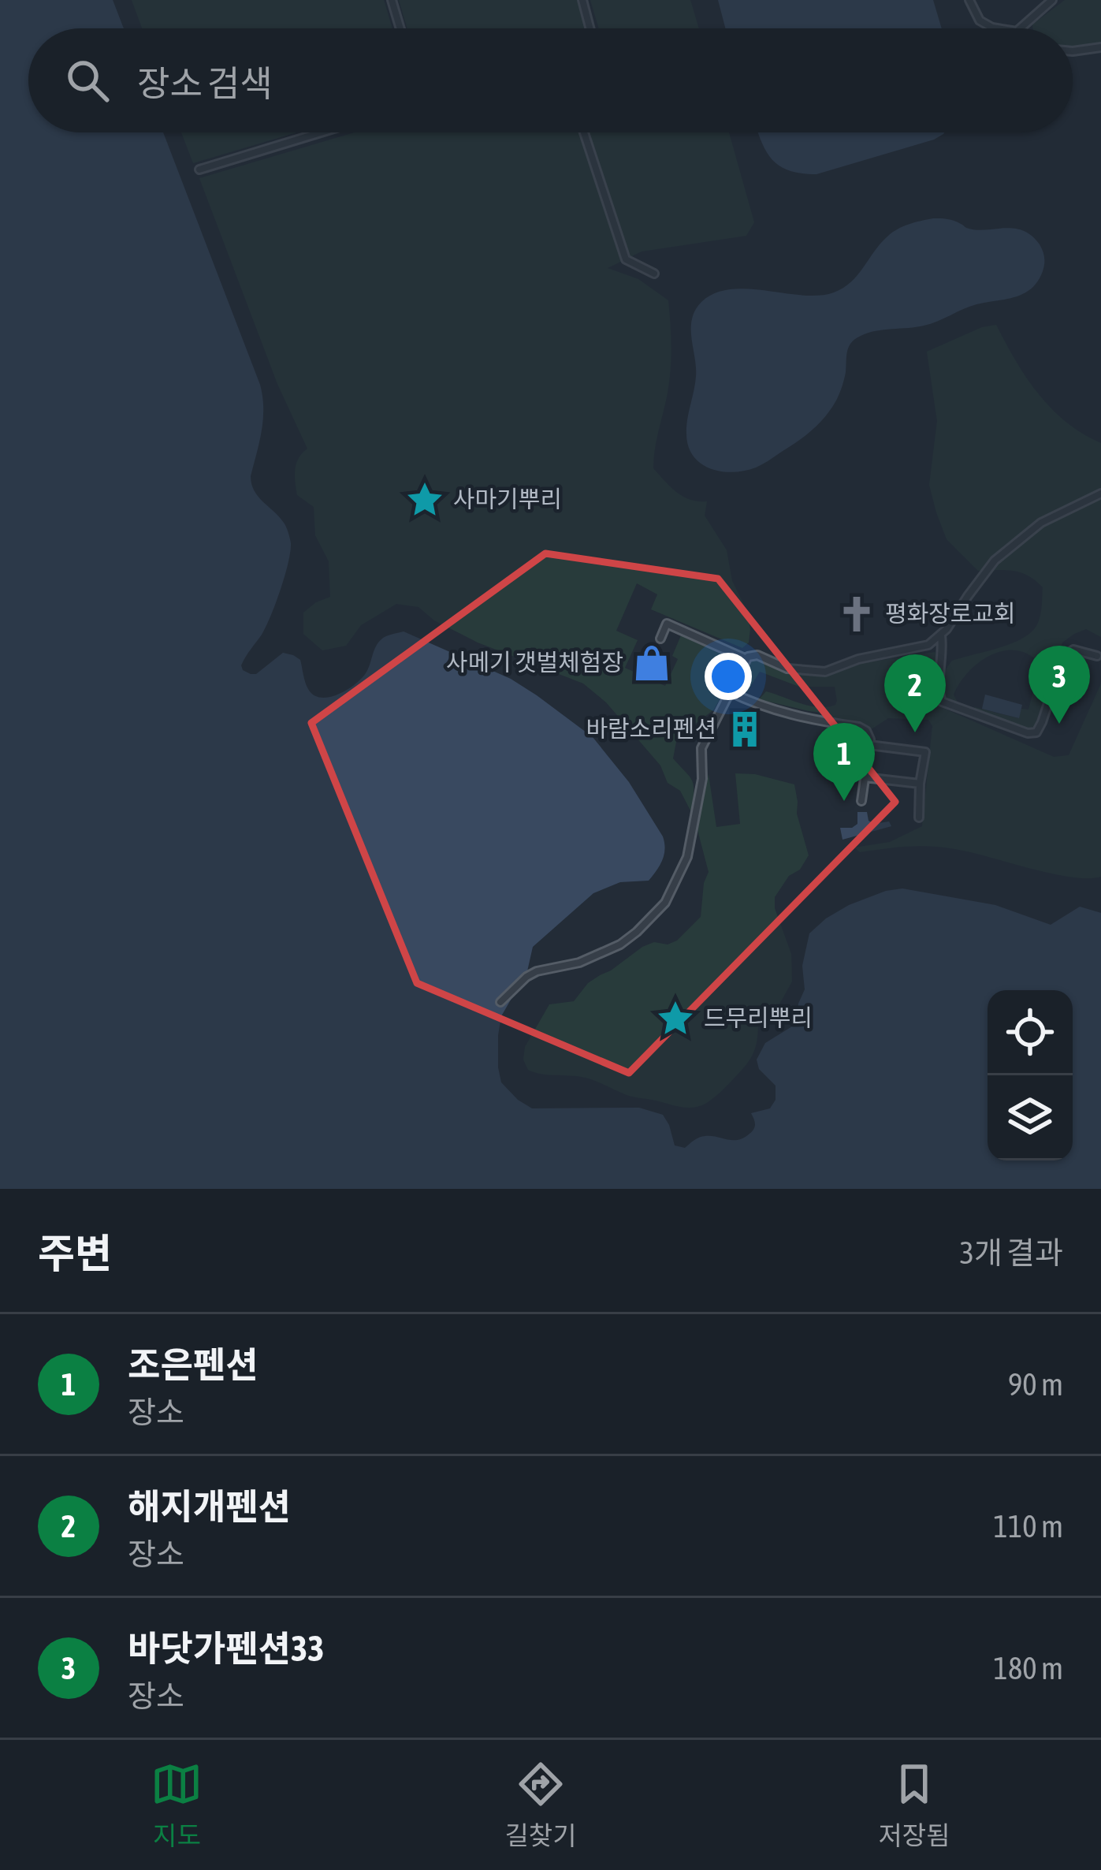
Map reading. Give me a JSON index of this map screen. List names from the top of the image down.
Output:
{
  "places": {
    "place": ["사마기뿌리", "드무리뿌리"],
    "church": ["평화장로교회"],
    "shop": ["사메기 갯벌체험장"],
    "building": ["바람소리펜션"]
  },
  "page": {
    "search": "장소 검색",
    "pins": ["3", "2", "1"],
    "heading": ["주변", "3개 결과"],
    "list": [
      {
        "mark": "1",
        "name": "조은펜션",
        "note": "장소",
        "value": "90 m"
      },
      {
        "mark": "2",
        "name": "해지개펜션",
        "note": "장소",
        "value": "110 m"
      },
      {
        "mark": "3",
        "name": "바닷가펜션33",
        "note": "장소",
        "value": "180 m"
      }
    ],
    "nav": ["지도", "길찾기", "저장됨"]
  }
}
